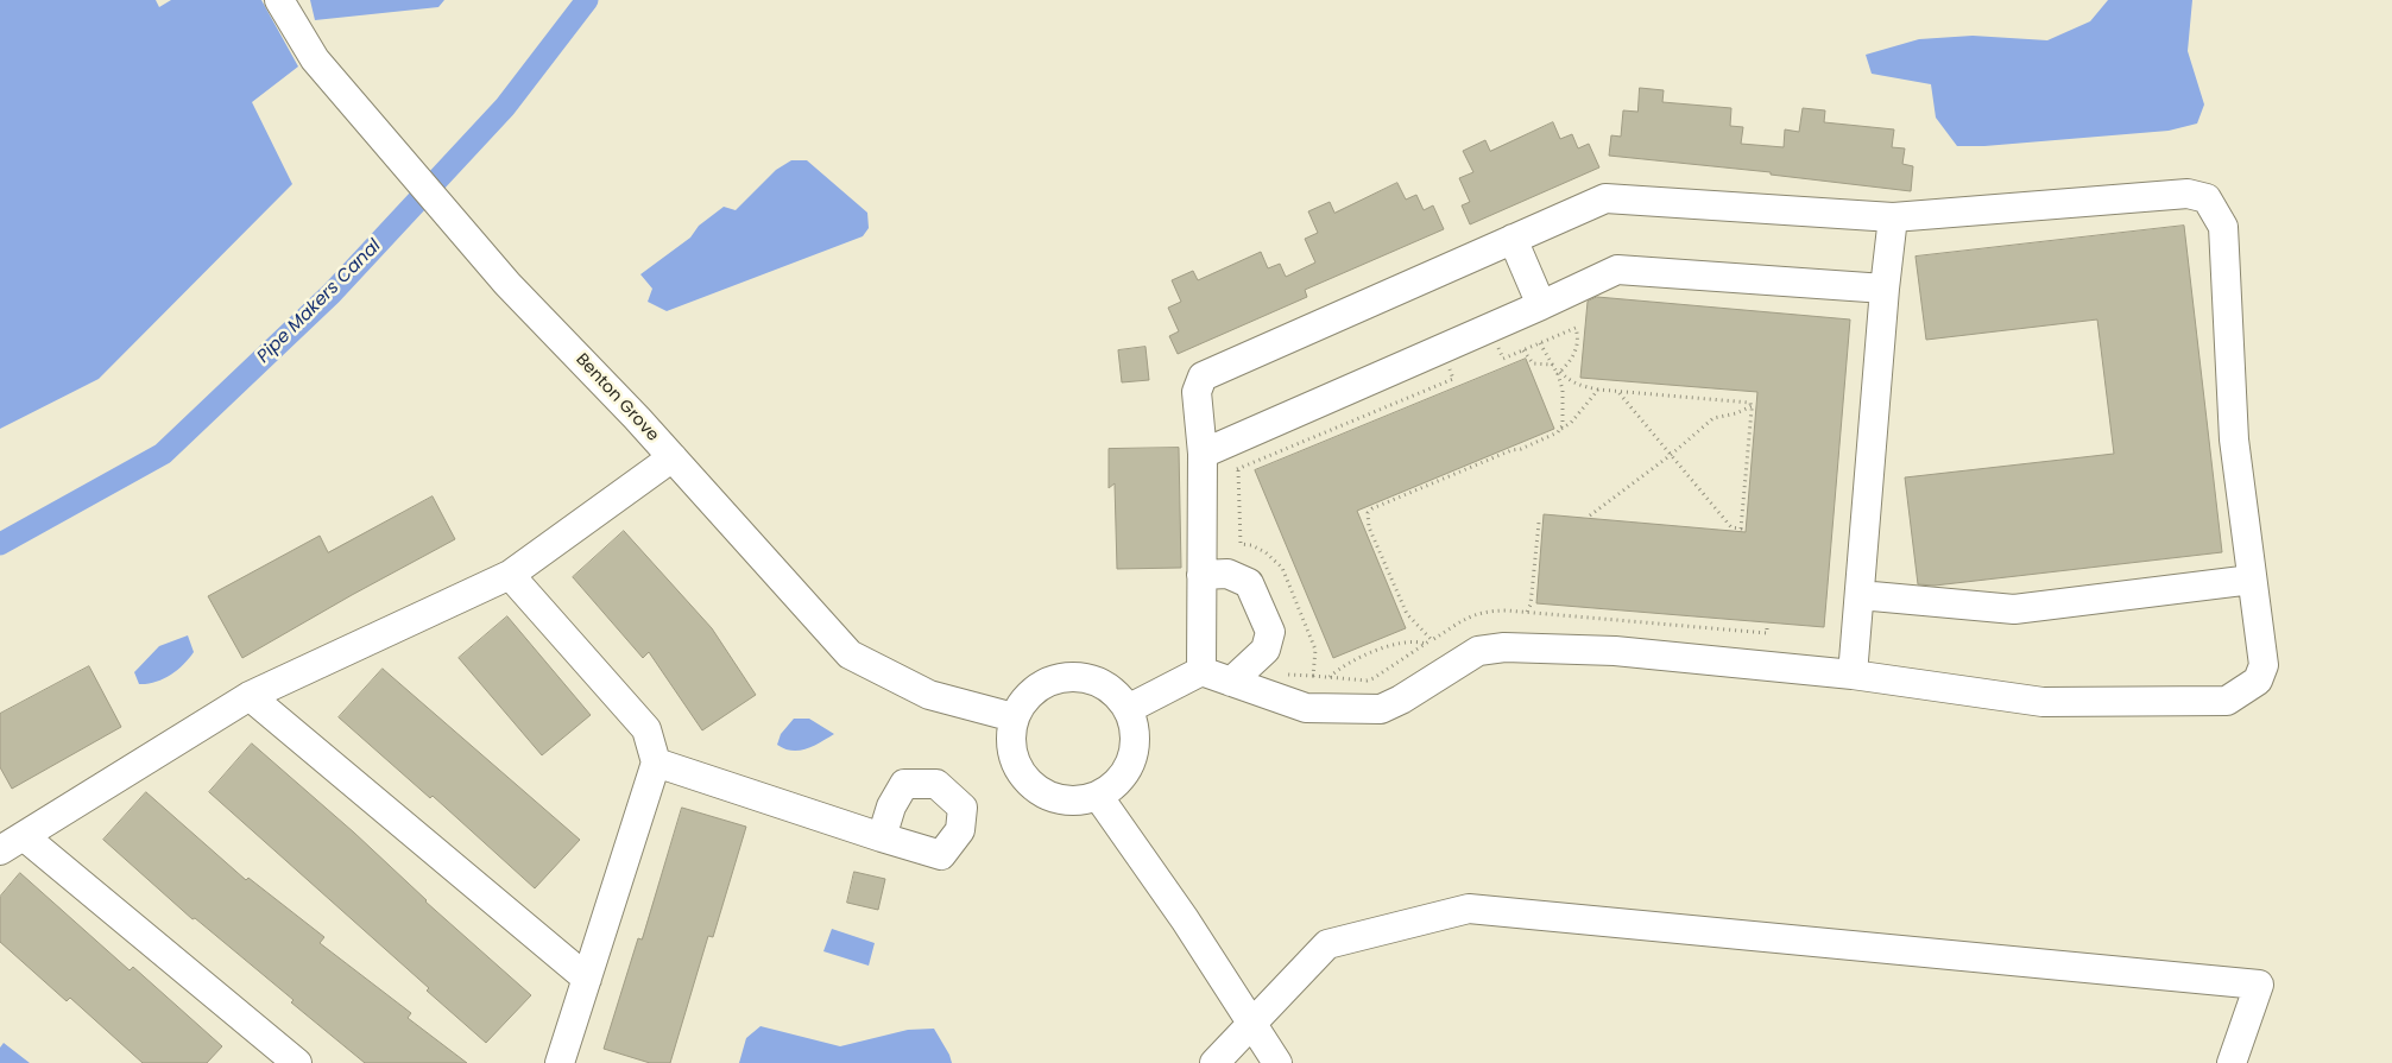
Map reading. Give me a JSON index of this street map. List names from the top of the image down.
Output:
{
  "streets": {
    "street": ["Benton Grove"]
  },
  "water": ["Pipe Makers Canal"]
}
